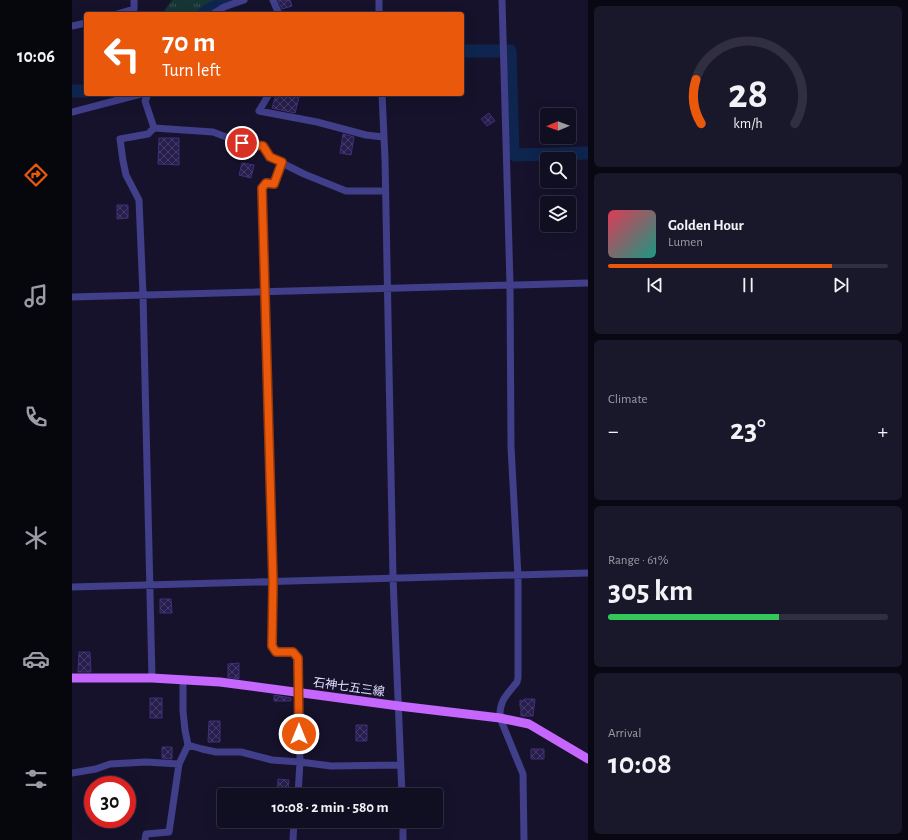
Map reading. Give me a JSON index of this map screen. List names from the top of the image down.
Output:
{
  "streets": {
    "main road": ["石神七五三線"]
  },
  "north": "left",
  "page": {
    "tabs": "10:06",
    "turn": ["70 m", "Turn left"],
    "song": ["Golden Hour", "Lumen"],
    "tile": [
      "Climate",
      ["Range · 61%", "305 km"],
      ["Arrival", "10:08"]
    ],
    "heat": ["−", "23°", "+"],
    "limit": "30",
    "trip": "10:08 · 2 min · 580 m",
    "gauge": ["28", "km/h"]
  }
}
